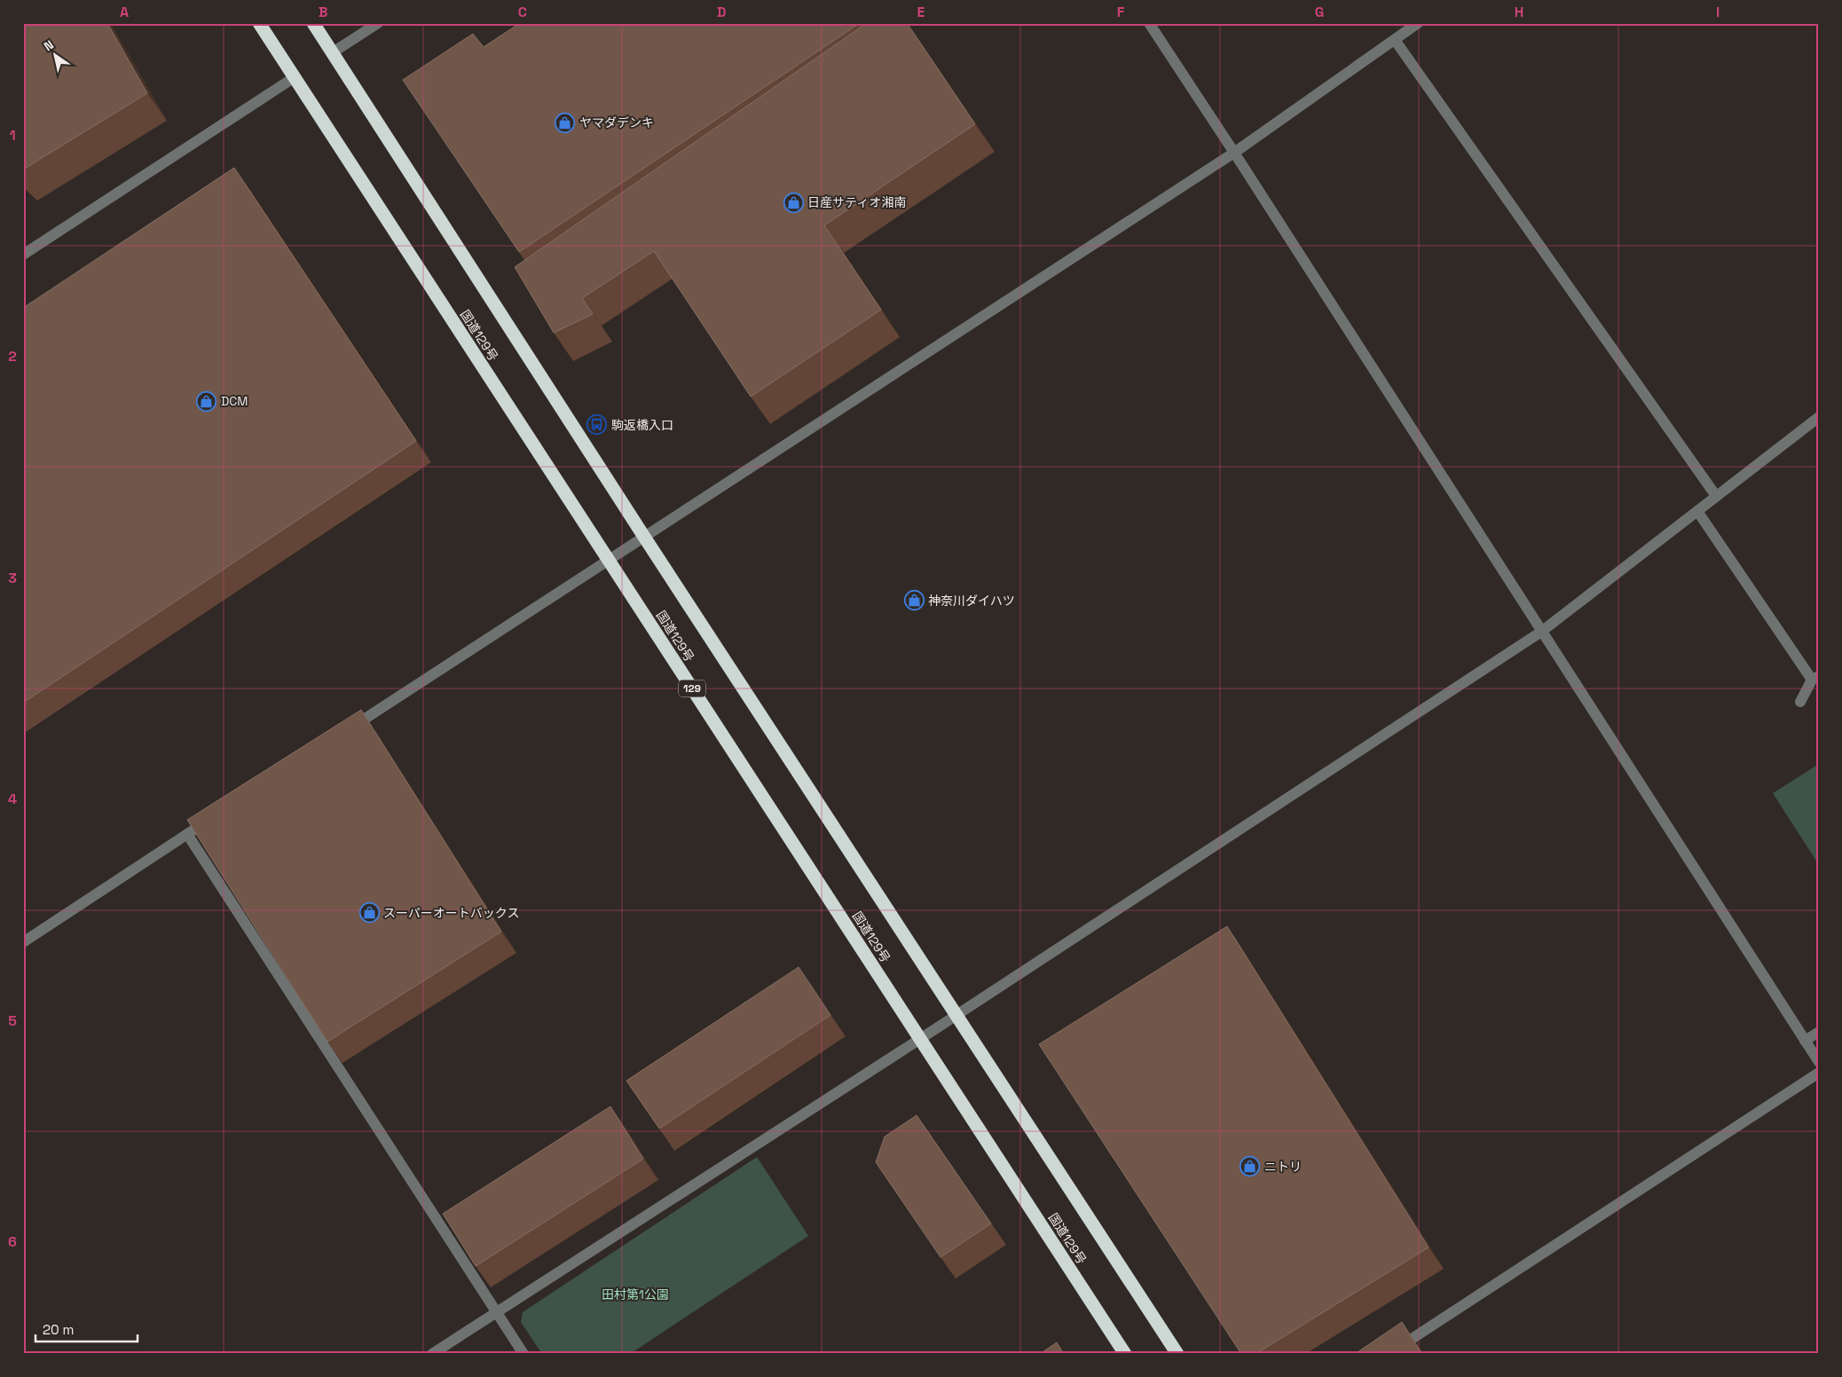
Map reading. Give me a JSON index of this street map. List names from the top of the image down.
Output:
{
  "streets": {
    "highway": ["国道129号", "129"]
  },
  "parks": ["田村第1公園"],
  "places": {
    "shop": [
      "ヤマダデンキ",
      "日産サティオ湘南",
      "DCM",
      "神奈川ダイハツ",
      "スーパーオートバックス",
      "ニトリ"
    ],
    "bus stop": ["駒返橋入口"]
  },
  "scale_bar": "20 m",
  "north": "top left",
  "grid": {
    "columns": [
      "A",
      "B",
      "C",
      "D",
      "E",
      "F",
      "G",
      "H",
      "I"
    ],
    "rows": [
      "1",
      "2",
      "3",
      "4",
      "5",
      "6"
    ]
  }
}
